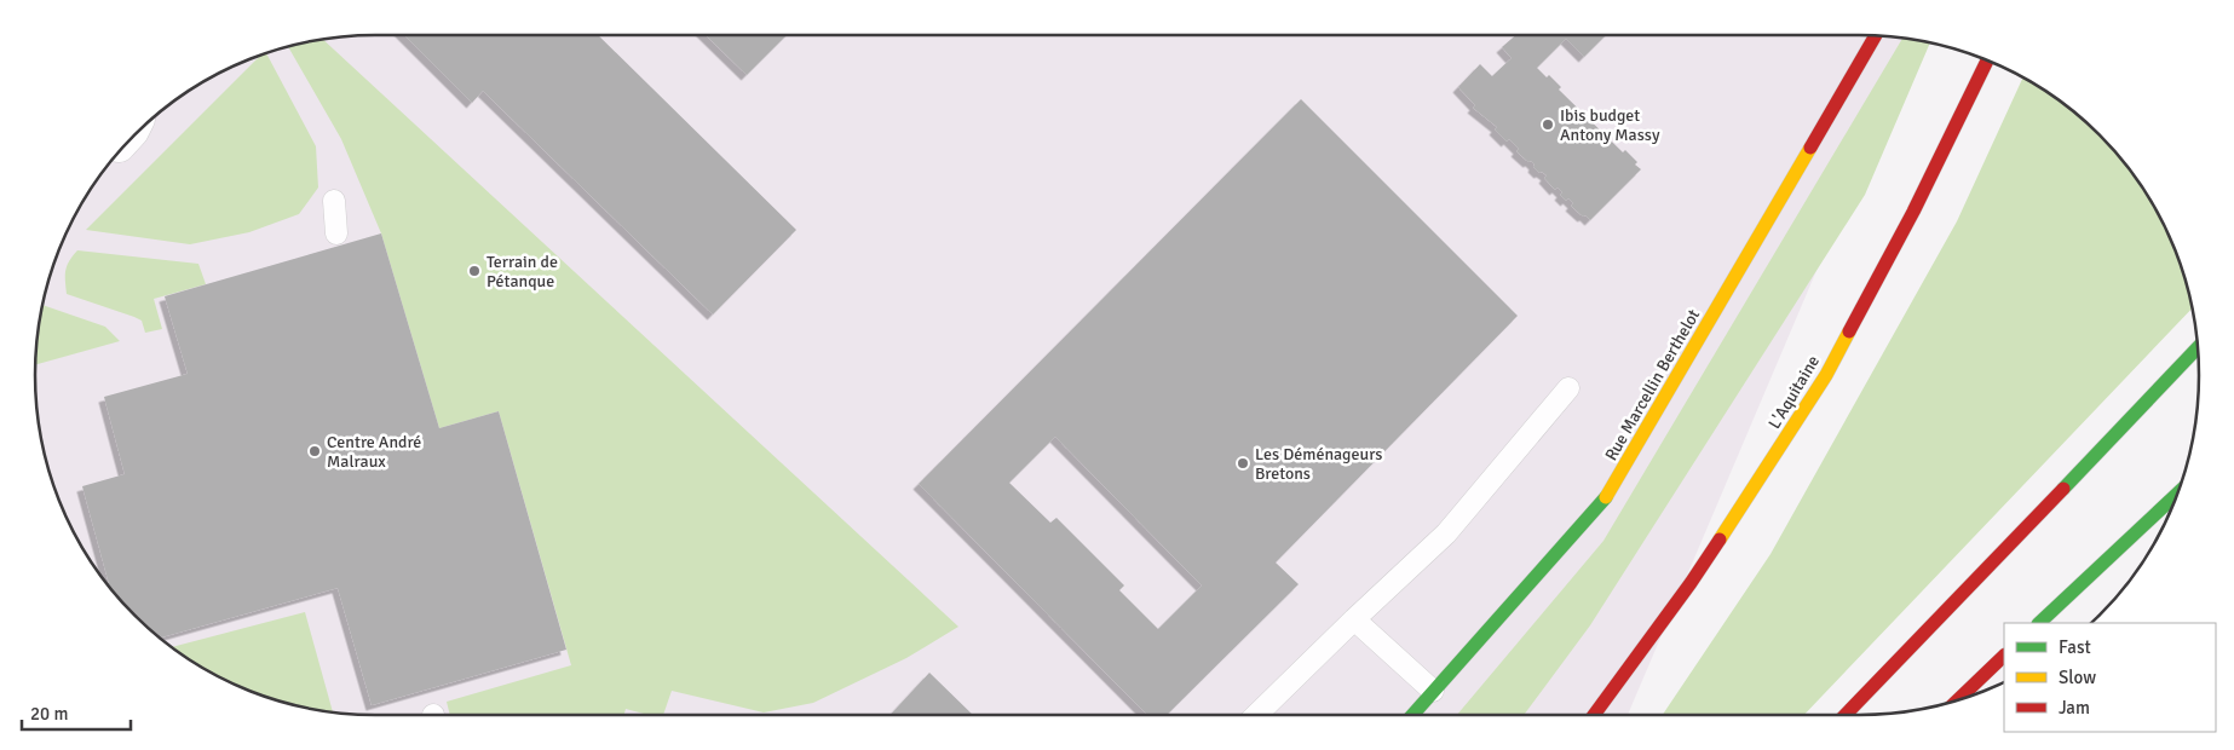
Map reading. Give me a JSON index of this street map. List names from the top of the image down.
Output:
{
  "streets": {
    "main road": ["Rue Marcellin Berthelot", "L'Aquitaine"]
  },
  "places": [
    "Ibis budget Antony Massy",
    "Terrain de Pétanque",
    "Centre André Malraux",
    "Les Déménageurs Bretons"
  ],
  "legend": ["Fast", "Slow", "Jam"],
  "scale_bar": "20 m"
}
